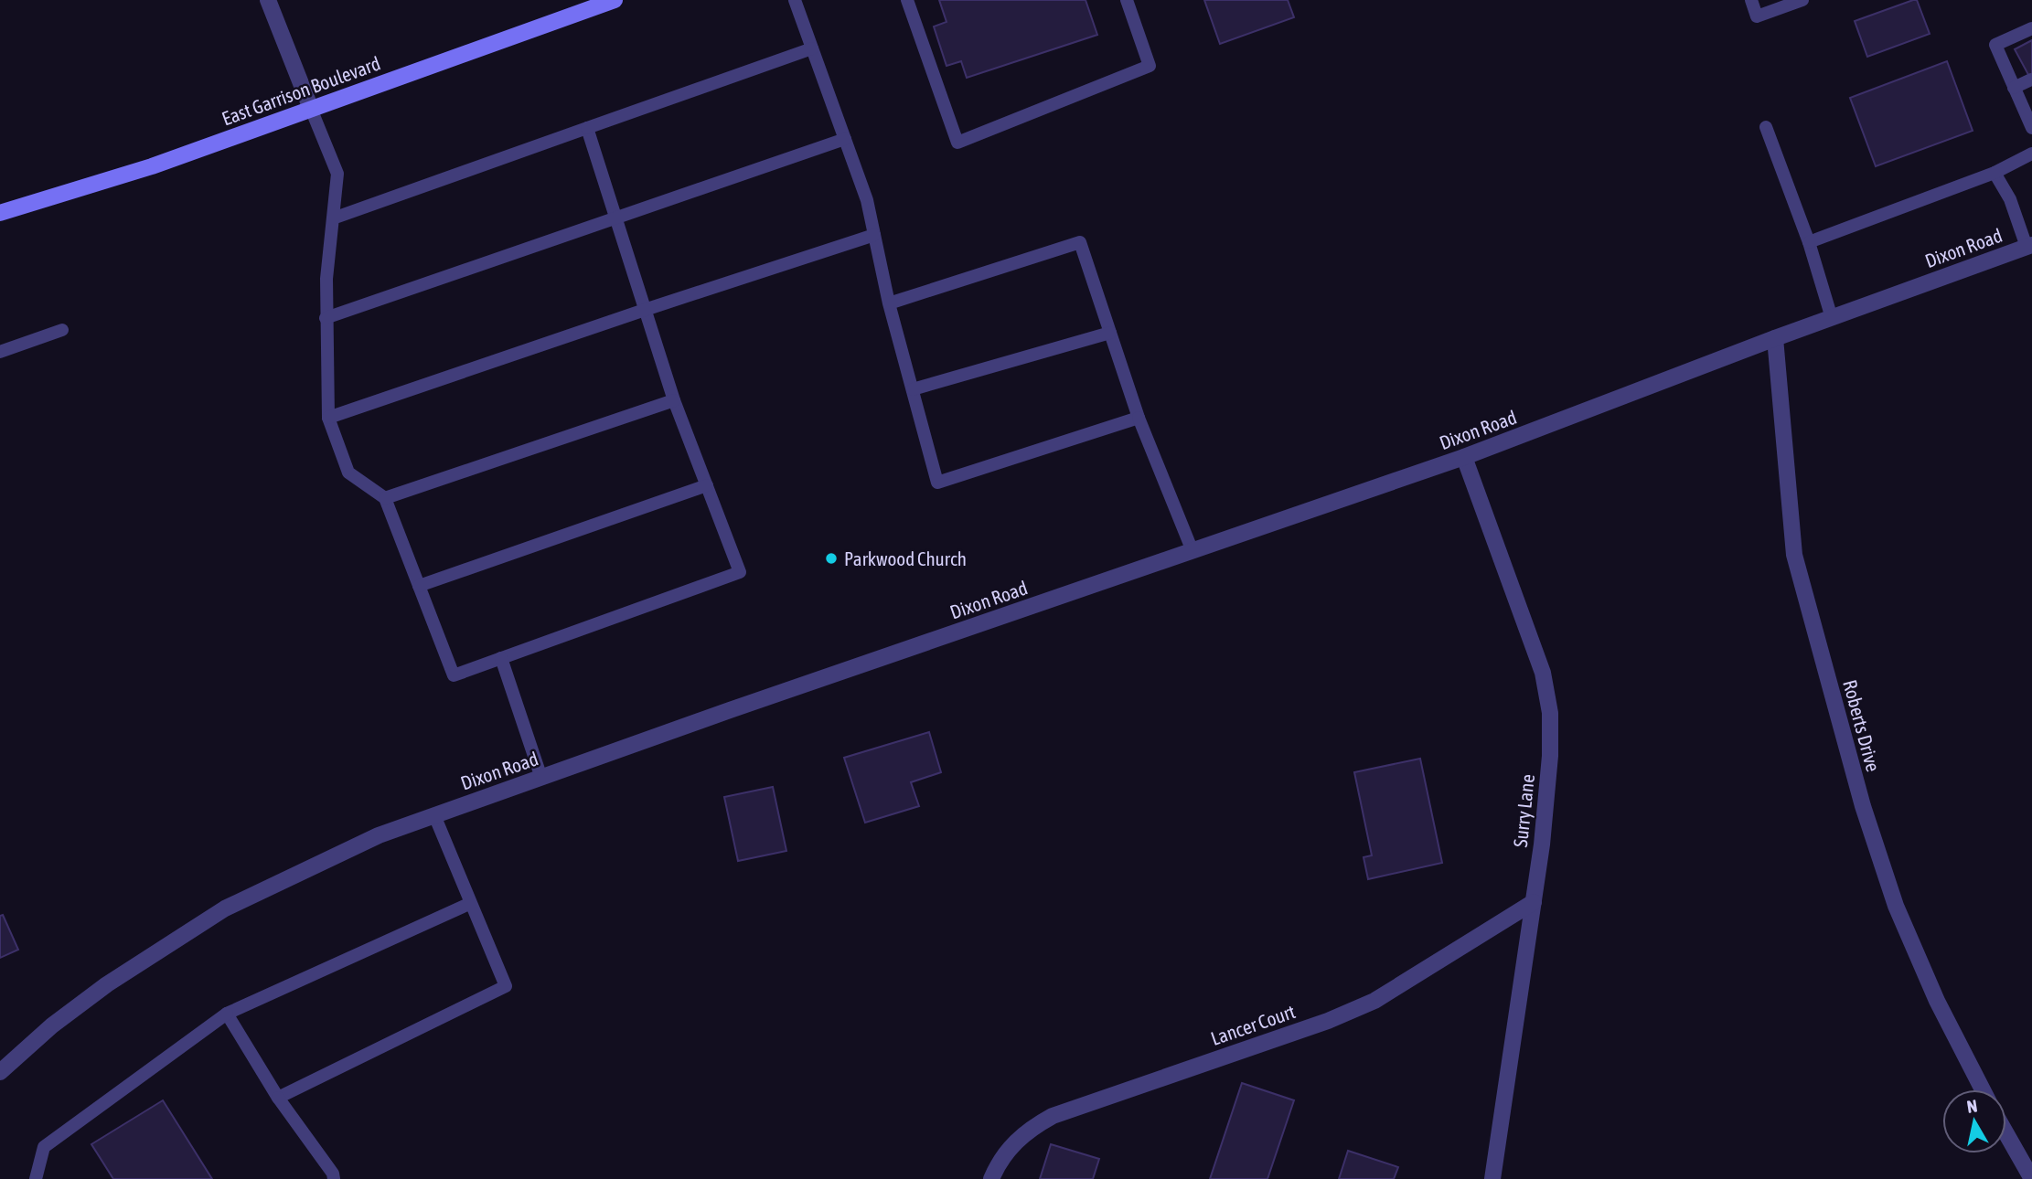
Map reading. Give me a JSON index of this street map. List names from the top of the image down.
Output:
{
  "streets": {
    "main road": ["East Garrison Boulevard"],
    "street": [
      "Dixon Road",
      "Roberts Drive",
      "Surry Lane",
      "Lancer Court"
    ]
  },
  "crossings": [
    ["Dixon Road", "Roberts Drive"],
    ["Dixon Road", "Surry Lane"],
    ["Surry Lane", "Lancer Court"]
  ],
  "places": ["Parkwood Church"],
  "north": "top"
}
